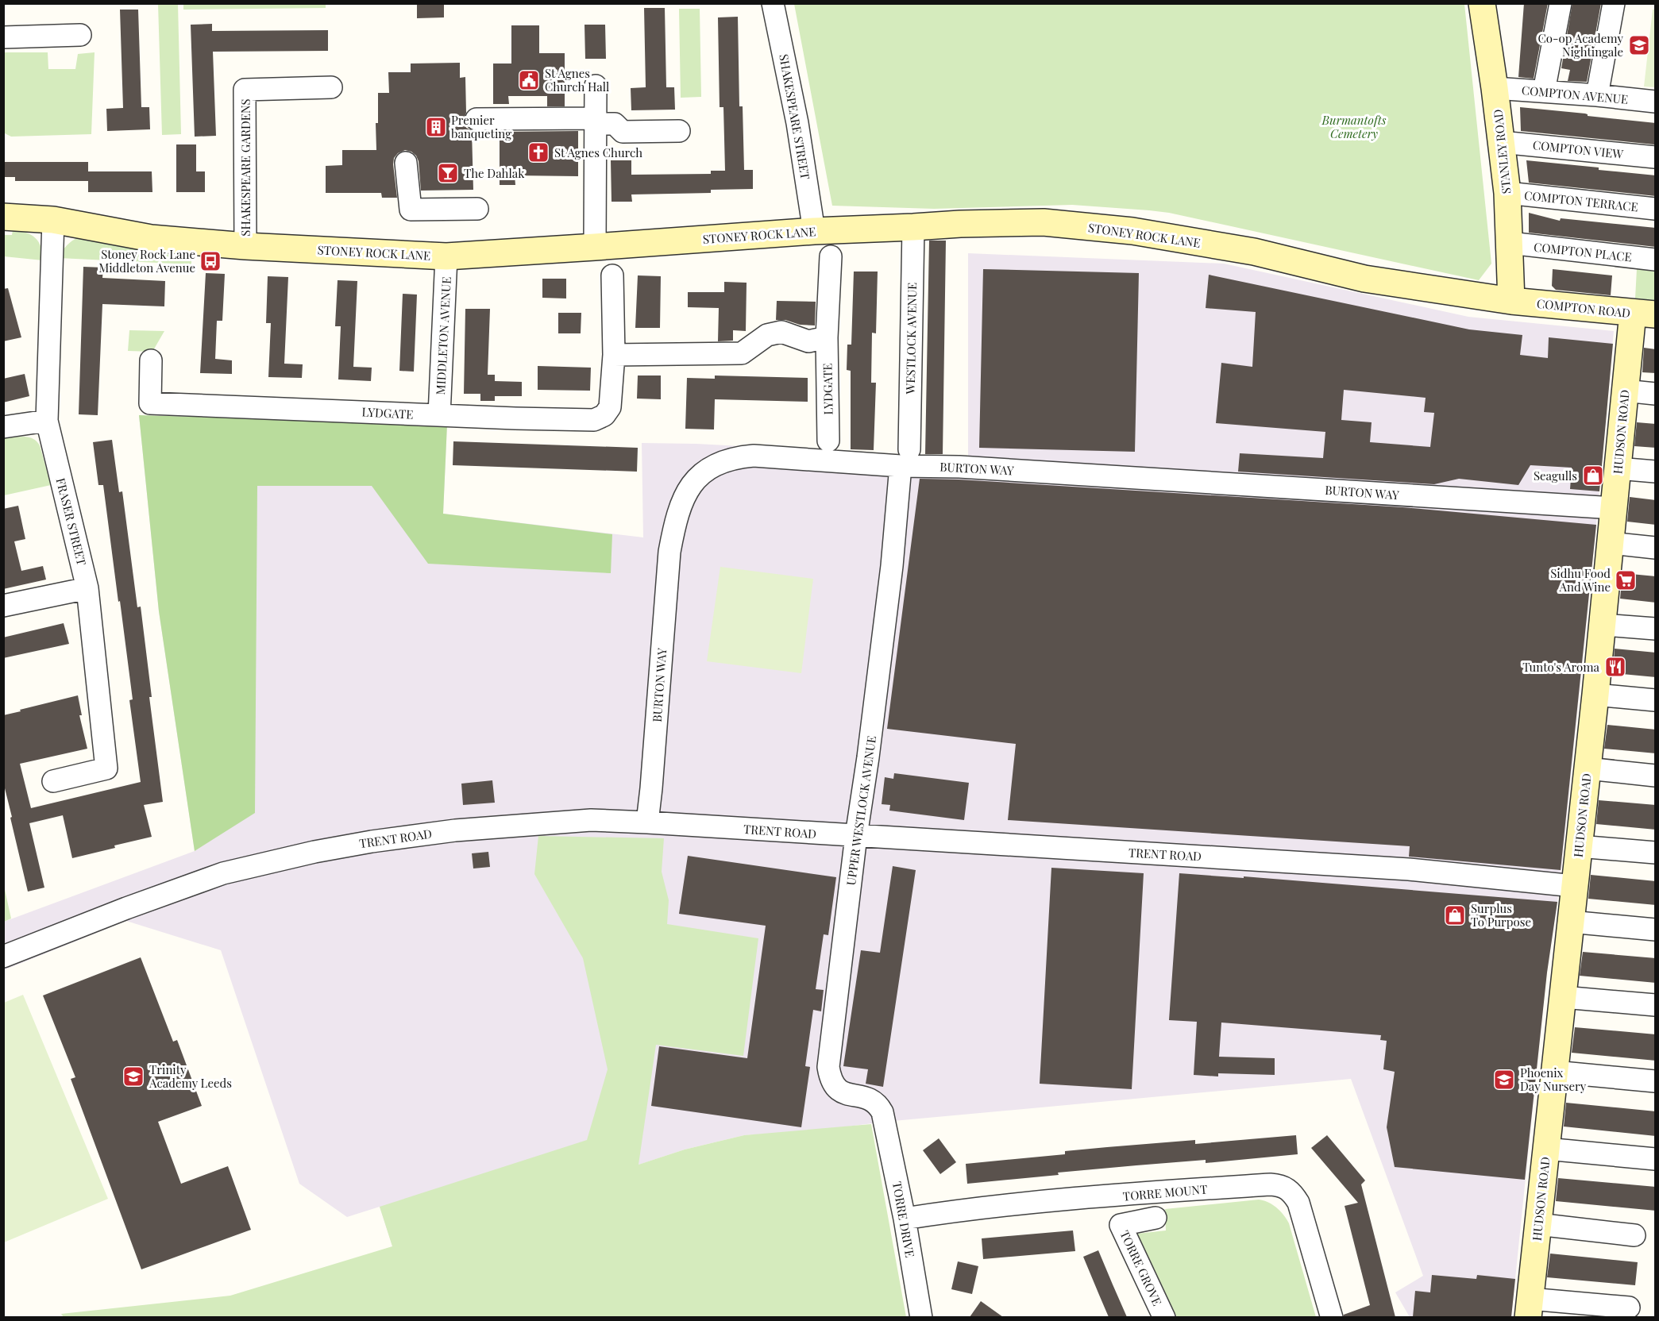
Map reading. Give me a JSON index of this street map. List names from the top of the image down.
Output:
{
  "streets": {
    "street": [
      "COMPTON AVENUE",
      "SHAKESPEARE STREET",
      "COMPTON VIEW",
      "STANLEY ROAD",
      "SHAKESPEARE GARDENS",
      "COMPTON TERRACE",
      "STONEY ROCK LANE",
      "COMPTON PLACE",
      "COMPTON ROAD",
      "MIDDLETON AVENUE",
      "WESTLOCK AVENUE",
      "LYDGATE",
      "HUDSON ROAD",
      "BURTON WAY",
      "FRASER STREET",
      "UPPER WESTLOCK AVENUE",
      "TRENT ROAD",
      "TORRE MOUNT",
      "TORRE DRIVE",
      "TORRE GROVE"
    ]
  },
  "crossings": [
    ["COMPTON AVENUE", "STANLEY ROAD"],
    ["SHAKESPEARE STREET", "STONEY ROCK LANE"],
    ["COMPTON VIEW", "STANLEY ROAD"],
    ["STANLEY ROAD", "COMPTON TERRACE"],
    ["STANLEY ROAD", "STONEY ROCK LANE"],
    ["STANLEY ROAD", "COMPTON PLACE"],
    ["STANLEY ROAD", "COMPTON ROAD"],
    ["SHAKESPEARE GARDENS", "STONEY ROCK LANE"],
    ["STONEY ROCK LANE", "COMPTON ROAD"],
    ["STONEY ROCK LANE", "MIDDLETON AVENUE"],
    ["STONEY ROCK LANE", "WESTLOCK AVENUE"],
    ["STONEY ROCK LANE", "FRASER STREET"],
    ["COMPTON ROAD", "HUDSON ROAD"],
    ["MIDDLETON AVENUE", "LYDGATE"],
    ["WESTLOCK AVENUE", "BURTON WAY"],
    ["WESTLOCK AVENUE", "UPPER WESTLOCK AVENUE"],
    ["HUDSON ROAD", "BURTON WAY"],
    ["HUDSON ROAD", "TRENT ROAD"],
    ["BURTON WAY", "UPPER WESTLOCK AVENUE"],
    ["BURTON WAY", "TRENT ROAD"],
    ["UPPER WESTLOCK AVENUE", "TRENT ROAD"],
    ["UPPER WESTLOCK AVENUE", "TORRE DRIVE"],
    ["TORRE MOUNT", "TORRE DRIVE"]
  ],
  "parks": ["Burmantofts Cemetery"],
  "places": {
    "school or university": ["Co-op Academy Nightingale", "Trinity Academy Leeds", "Phoenix Day Nursery"],
    "public building": ["St Agnes Church Hall"],
    "building": ["Premier banqueting"],
    "church": ["St Agnes Church"],
    "bar": ["The Dahlak"],
    "bus stop": ["Stoney Rock Lane Middleton Avenue"],
    "shop": ["Seagulls", "Surplus To Purpose"],
    "supermarket": ["Sidhu Food And Wine"],
    "restaurant": ["Tunto's Aroma"]
  }
}
